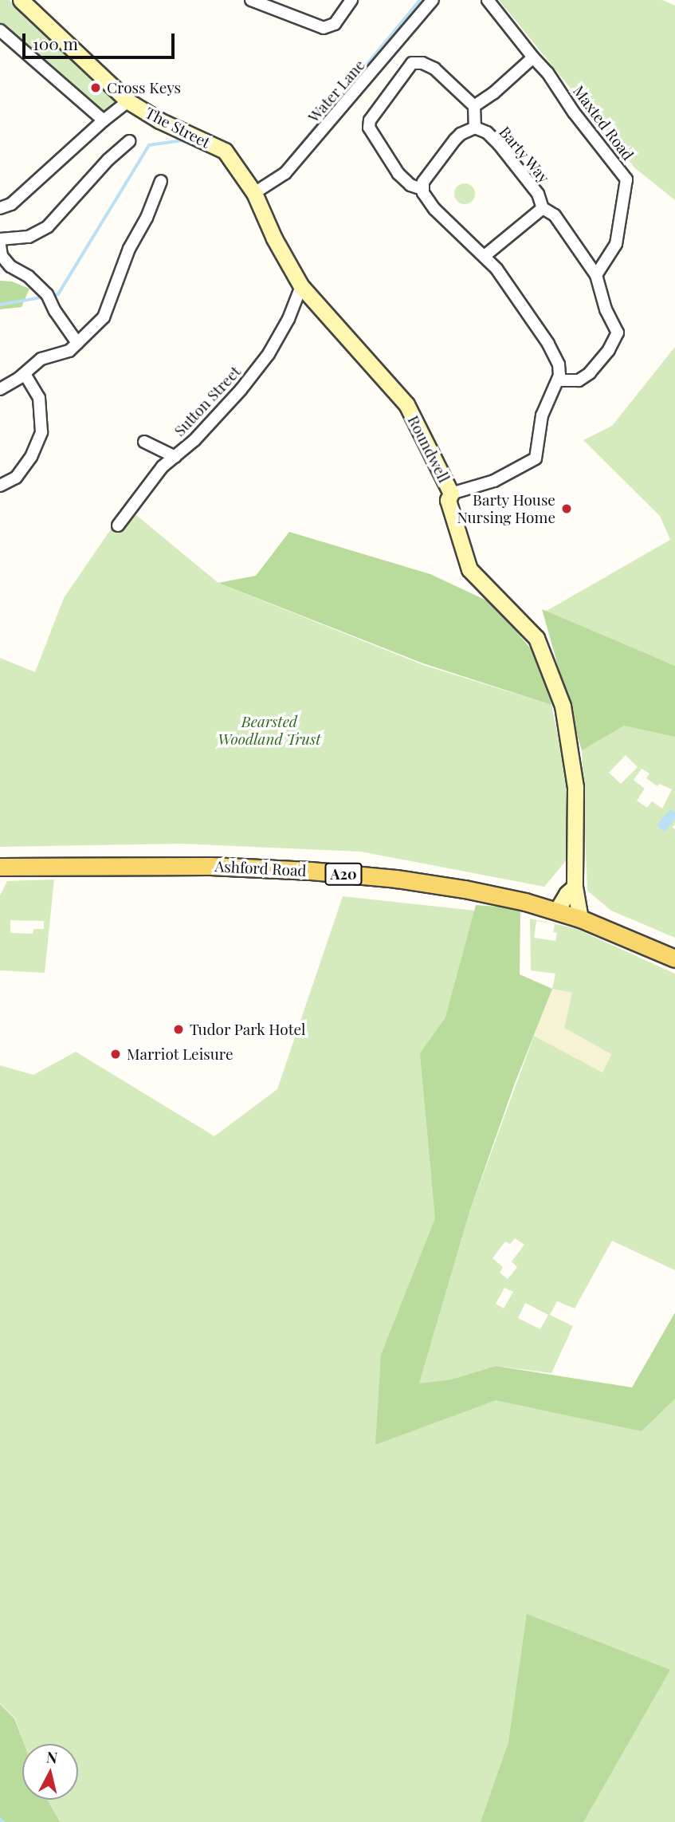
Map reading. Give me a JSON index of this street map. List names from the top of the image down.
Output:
{
  "streets": {
    "main road": ["Ashford Road", "A20"],
    "street": [
      "Water Lane",
      "Maxted Road",
      "The Street",
      "Barty Way",
      "Sutton Street",
      "Roundwell"
    ]
  },
  "crossings": [
    ["Water Lane", "The Street"],
    ["Water Lane", "Roundwell"],
    ["The Street", "Roundwell"],
    ["Sutton Street", "Roundwell"],
    ["Roundwell", "Ashford Road"]
  ],
  "parks": ["Bearsted Woodland Trust"],
  "places": [
    "Cross Keys",
    "Barty House Nursing Home",
    "Tudor Park Hotel",
    "Marriot Leisure"
  ],
  "scale_bar": "100 m",
  "north": "top"
}
